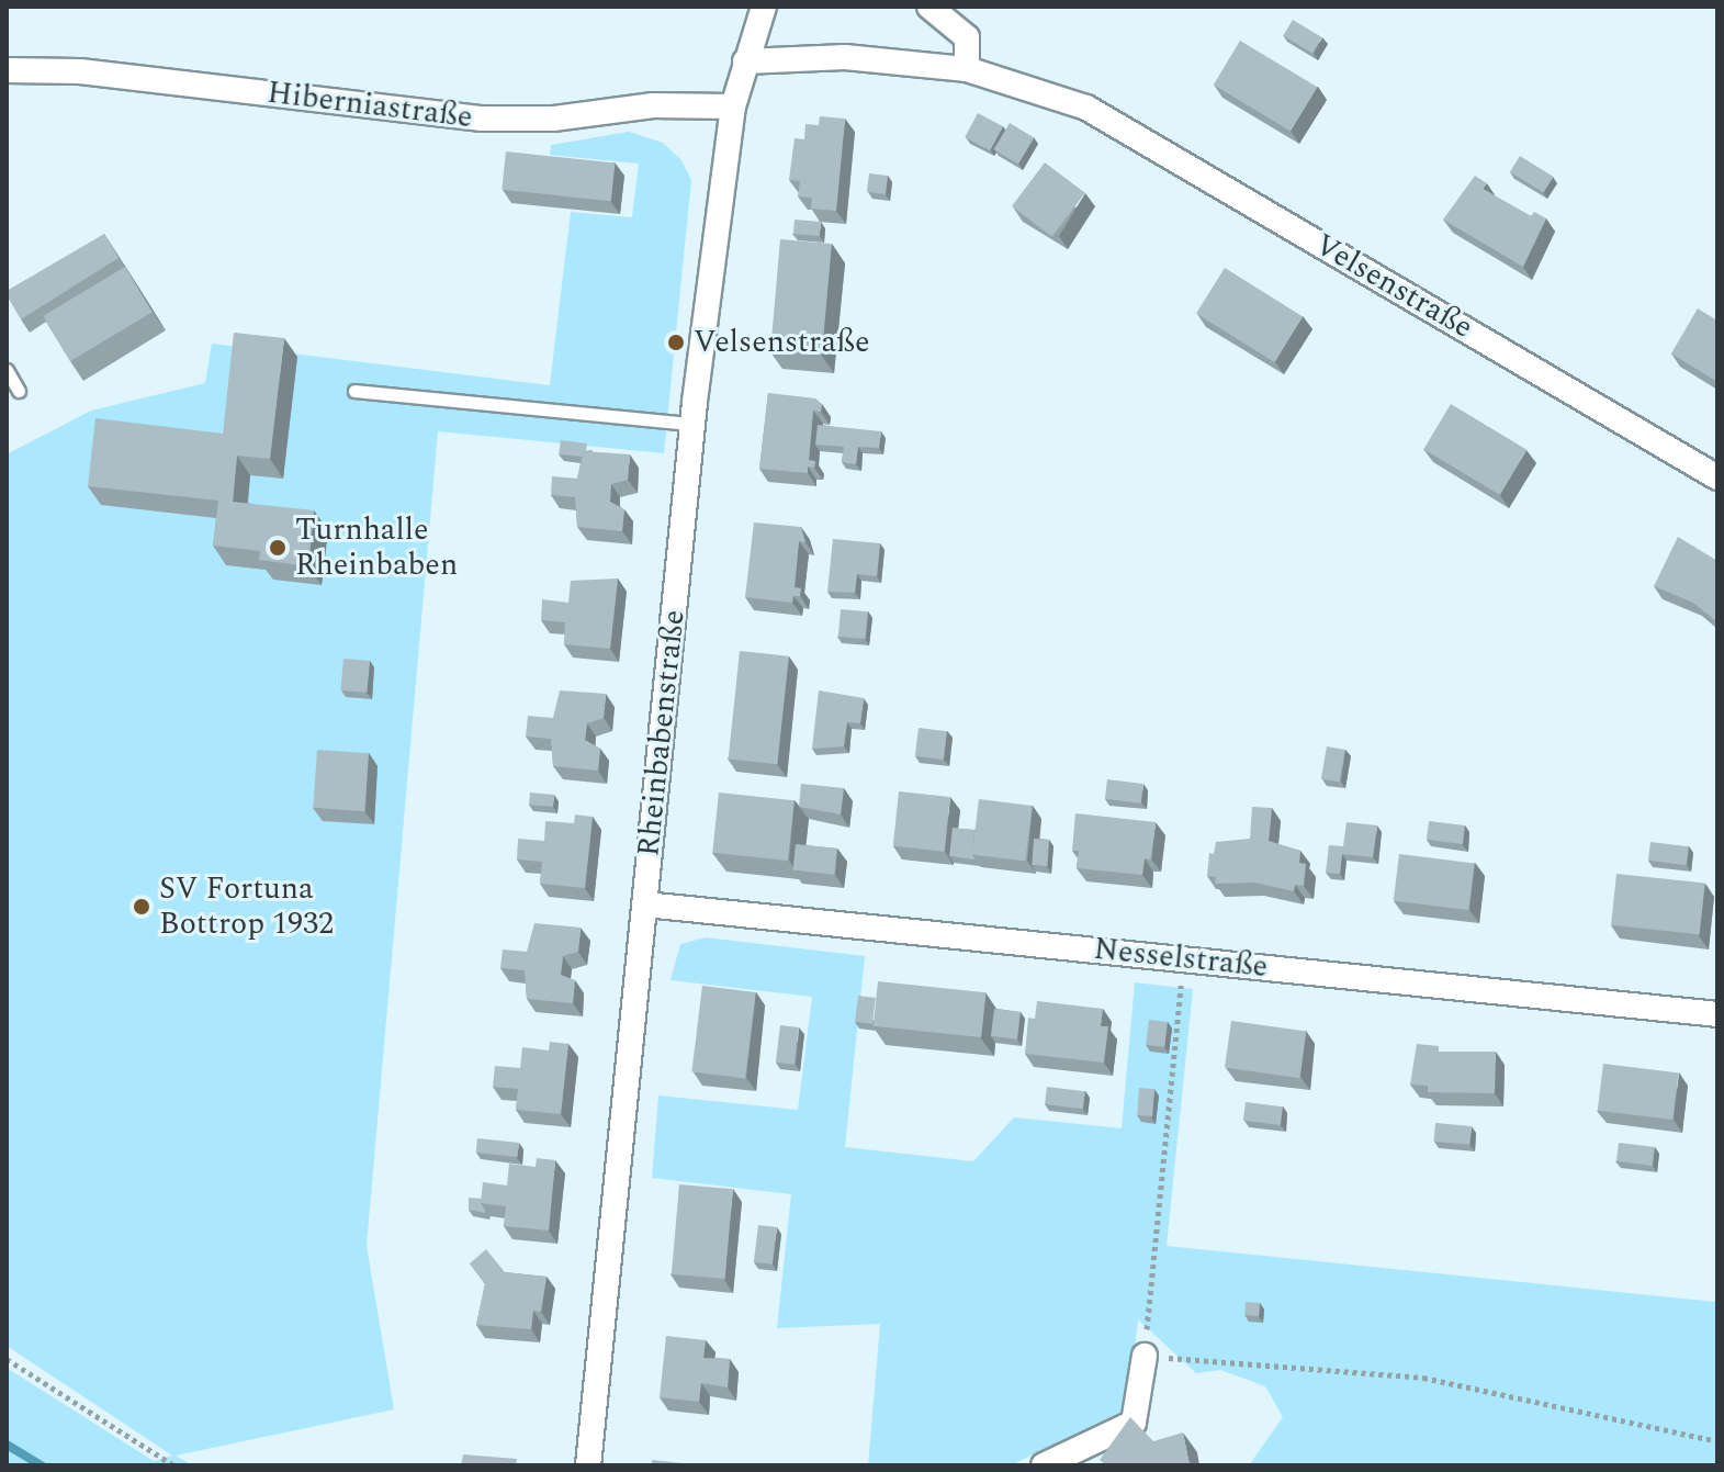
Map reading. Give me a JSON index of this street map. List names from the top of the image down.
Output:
{
  "streets": {
    "street": [
      "Hiberniastraße",
      "Velsenstraße",
      "Rheinbabenstraße",
      "Nesselstraße"
    ]
  },
  "crossings": [
    ["Hiberniastraße", "Rheinbabenstraße"],
    ["Velsenstraße", "Rheinbabenstraße"],
    ["Rheinbabenstraße", "Nesselstraße"]
  ],
  "places": ["Velsenstraße", "Turnhalle Rheinbaben", "SV Fortuna Bottrop 1932"]
}
